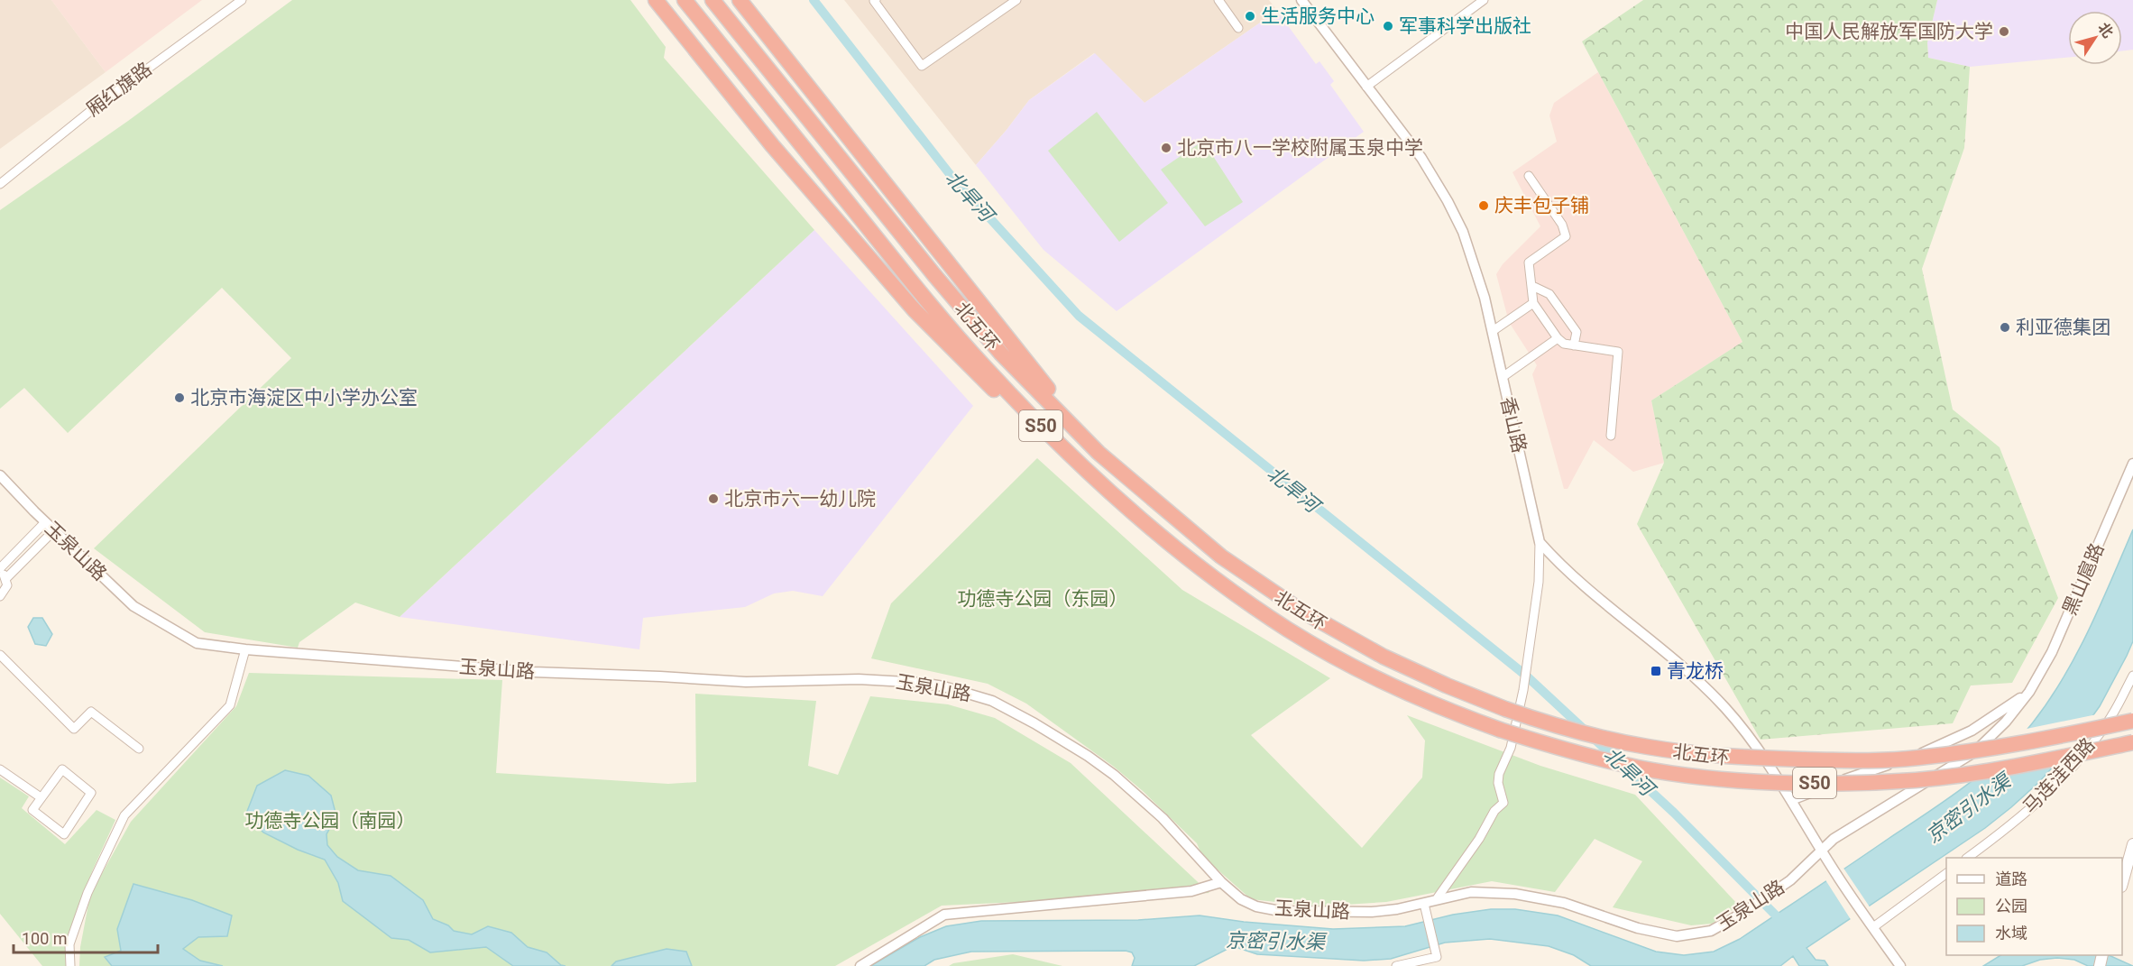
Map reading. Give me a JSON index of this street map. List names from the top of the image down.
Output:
{
  "streets": {
    "highway": ["北五环", "S50"],
    "street": [
      "厢红旗路",
      "香山路",
      "玉泉山路",
      "黑山扈路",
      "马连洼西路"
    ]
  },
  "crossings": [
    ["香山路", "玉泉山路"],
    ["香山路", "黑山扈路"],
    ["玉泉山路", "黑山扈路"]
  ],
  "water": ["北旱河", "京密引水渠"],
  "parks": ["功德寺公园（东园）", "功德寺公园（南园）"],
  "places": {
    "other": [
      "生活服务中心",
      "军事科学出版社",
      "中国人民解放军国防大学",
      "北京市八一学校附属玉泉中学",
      "庆丰包子铺",
      "利亚德集团",
      "北京市海淀区中小学办公室",
      "北京市六一幼儿院"
    ],
    "transit": ["青龙桥"]
  },
  "legend": ["道路", "公园", "水域"],
  "scale_bar": "100 m",
  "north": "top right"
}
